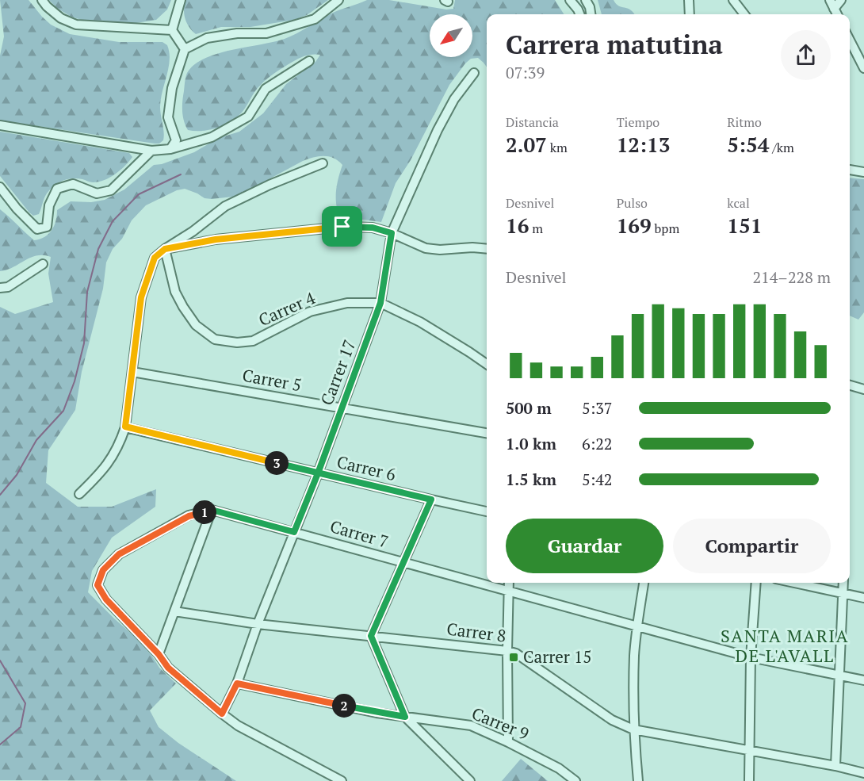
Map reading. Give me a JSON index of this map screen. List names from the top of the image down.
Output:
{
  "streets": {
    "street": [
      "Carrer 4",
      "Carrer 17",
      "Carrer 5",
      "Carrer 6",
      "Carrer 7",
      "Carrer 8",
      "Carrer 9"
    ]
  },
  "crossings": [
    ["Carrer 4", "Carrer 17"],
    ["Carrer 17", "Carrer 5"],
    ["Carrer 17", "Carrer 6"],
    ["Carrer 17", "Carrer 7"],
    ["Carrer 17", "Carrer 8"],
    ["Carrer 17", "Carrer 9"]
  ],
  "districts": ["SANTA MARIA DE L'AVALL"],
  "places": {
    "transit": ["Carrer 15"]
  },
  "north": "bottom left",
  "page": {
    "heading": ["Carrera matutina", "07:39"],
    "stats": [
      ["Distancia", "2.07 km"],
      ["Tiempo", "12:13"],
      ["Ritmo", "5:54 /km"],
      ["Desnivel", "16 m"],
      ["Pulso", "169 bpm"],
      ["kcal", "151"]
    ],
    "chart": ["Desnivel", "214–228 m"],
    "list": [
      {
        "name": "500 m",
        "note": "5:37"
      },
      {
        "name": "1.0 km",
        "note": "6:22"
      },
      {
        "name": "1.5 km",
        "note": "5:42"
      }
    ],
    "pins": ["3", "1", "2"],
    "buttons": ["Guardar", "Compartir"]
  }
}
